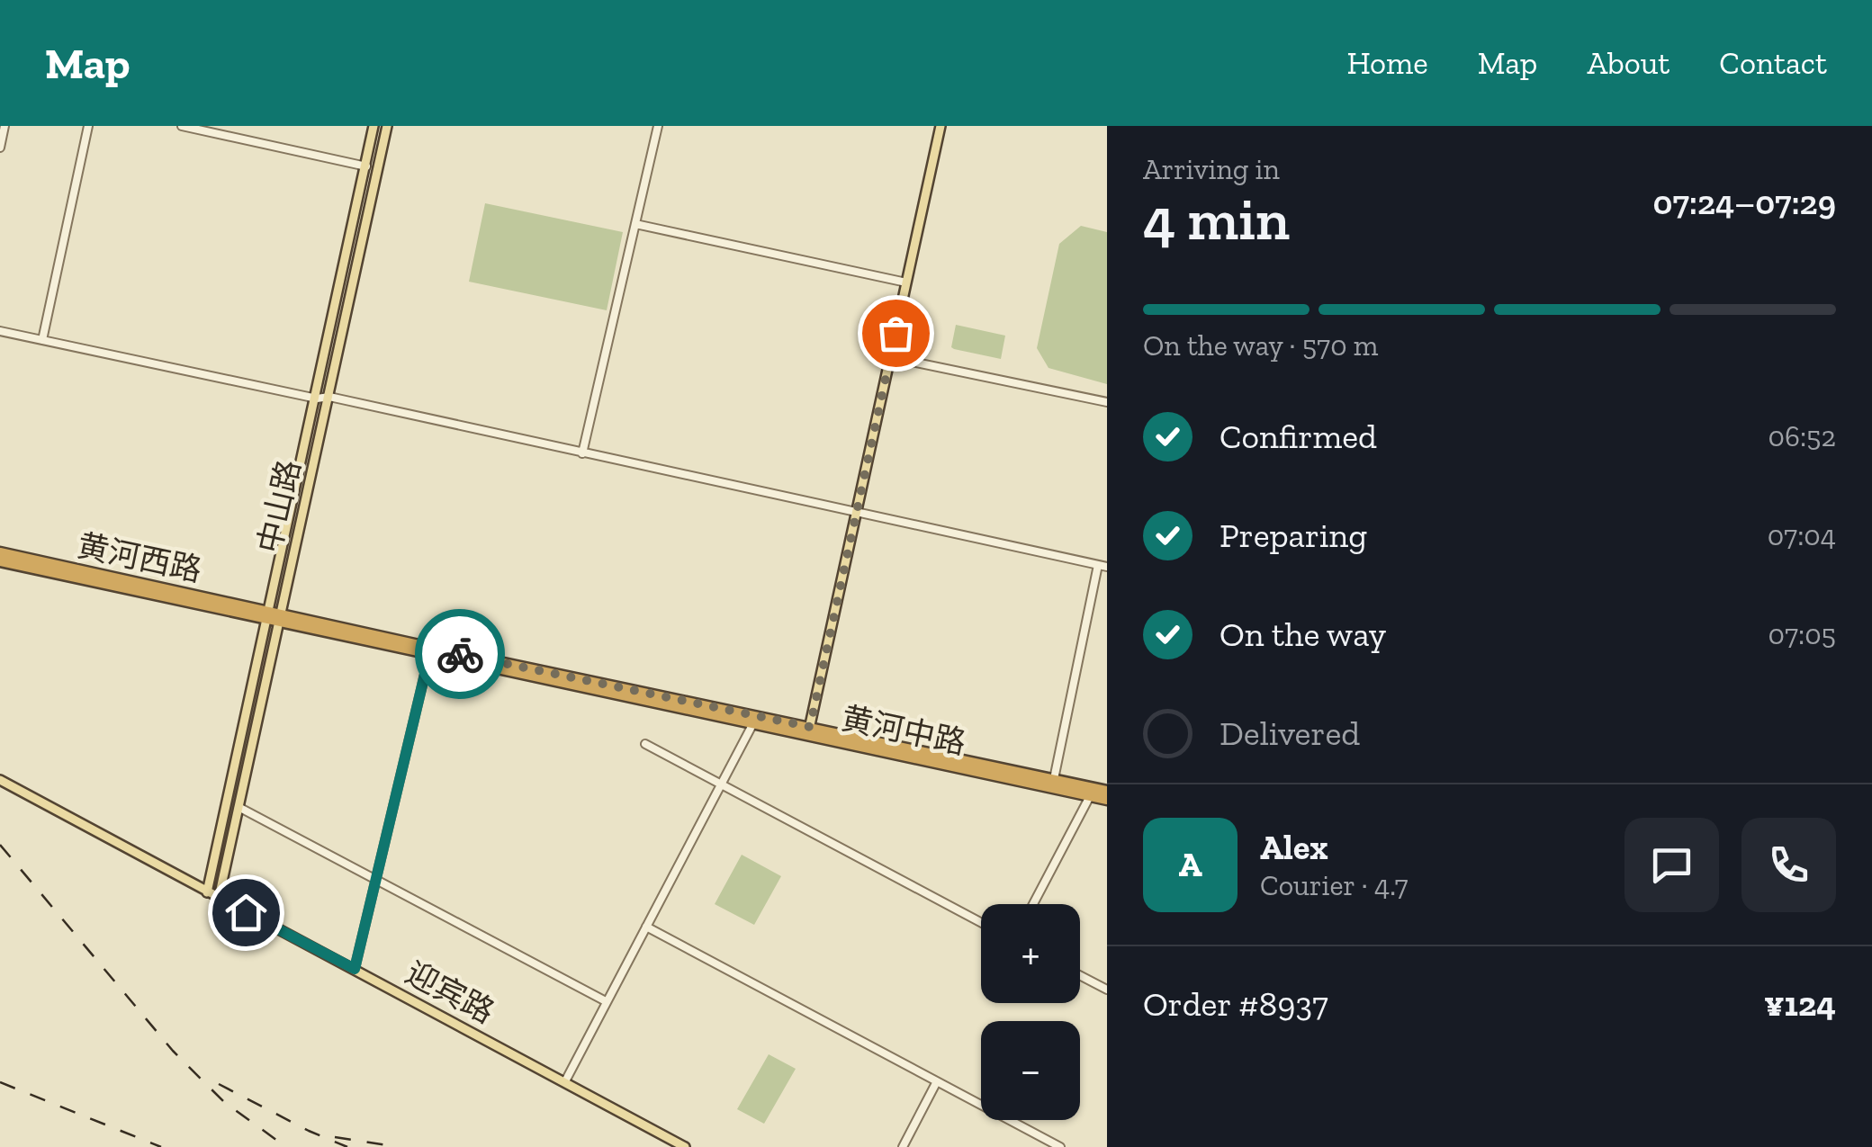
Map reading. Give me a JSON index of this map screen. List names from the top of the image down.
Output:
{
  "streets": {
    "highway": ["黄河西路", "黄河中路"],
    "main road": ["中山路", "迎宾路"]
  },
  "crossings": [
    ["中山路", "黄河西路"],
    ["中山路", "黄河中路"],
    ["中山路", "迎宾路"],
    ["黄河西路", "黄河中路"]
  ],
  "page": {
    "header": "Map",
    "nav": [
      "Home",
      "Map",
      "About",
      "Contact"
    ],
    "heading": ["4 min", "Arriving in", "07:24–07:29"],
    "panel": [
      "Alex",
      "Courier · 4.7",
      "Order #8937",
      "¥124"
    ],
    "bar": "On the way · 570 m",
    "list": [
      ["Confirmed", "06:52"],
      ["Preparing", "07:04"],
      ["On the way", "07:05"],
      "Delivered"
    ],
    "round": "A",
    "map_buttons": ["+", "−"]
  }
}
